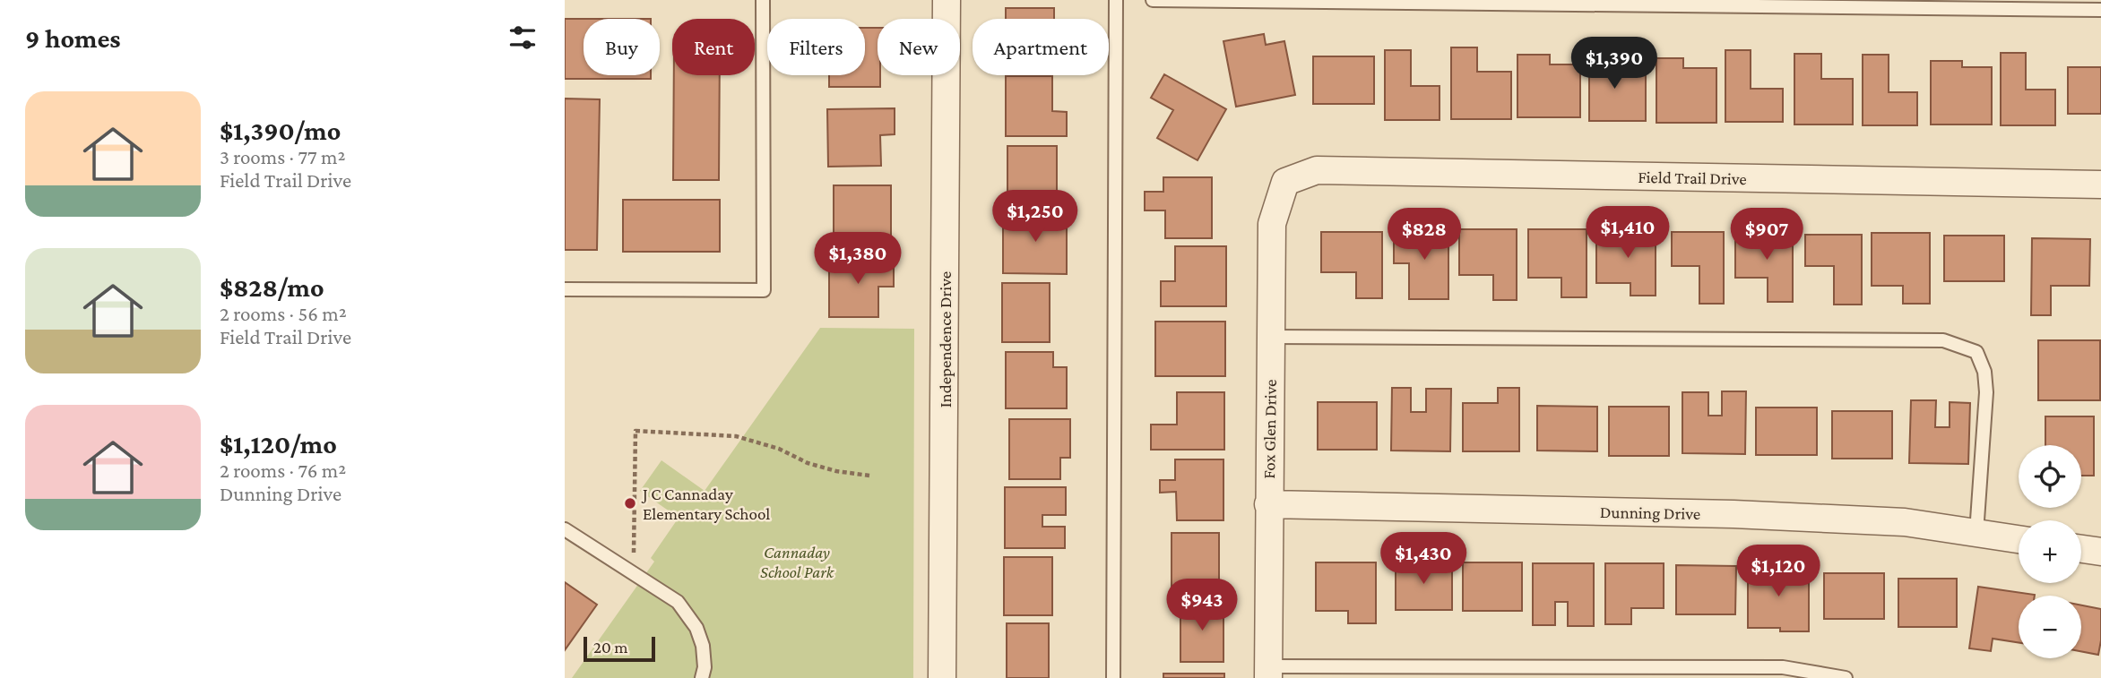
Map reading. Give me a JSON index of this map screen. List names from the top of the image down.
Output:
{
  "streets": {
    "street": [
      "Field Trail Drive",
      "Independence Drive",
      "Fox Glen Drive",
      "Dunning Drive"
    ]
  },
  "crossings": [
    ["Field Trail Drive", "Fox Glen Drive"],
    ["Fox Glen Drive", "Dunning Drive"]
  ],
  "parks": ["Cannaday School Park"],
  "places": ["J C Cannaday Elementary School"],
  "scale_bar": "20 m",
  "page": {
    "heading": "9 homes",
    "chip": [
      "Buy",
      "Rent",
      "Filters",
      "New",
      "Apartment"
    ],
    "price": [
      "$1,390",
      "$1,250",
      "$1,410",
      "$828",
      "$907",
      "$1,380",
      "$1,430",
      "$1,120",
      "$943"
    ],
    "list": [
      {
        "name": "$1,390/mo",
        "note": "3 rooms · 77 m² · Field Trail Drive"
      },
      {
        "name": "$828/mo",
        "note": "2 rooms · 56 m² · Field Trail Drive"
      },
      {
        "name": "$1,120/mo",
        "note": "2 rooms · 76 m² · Dunning Drive"
      }
    ],
    "map_buttons": ["+", "−"],
    "scale": "20 m"
  }
}
